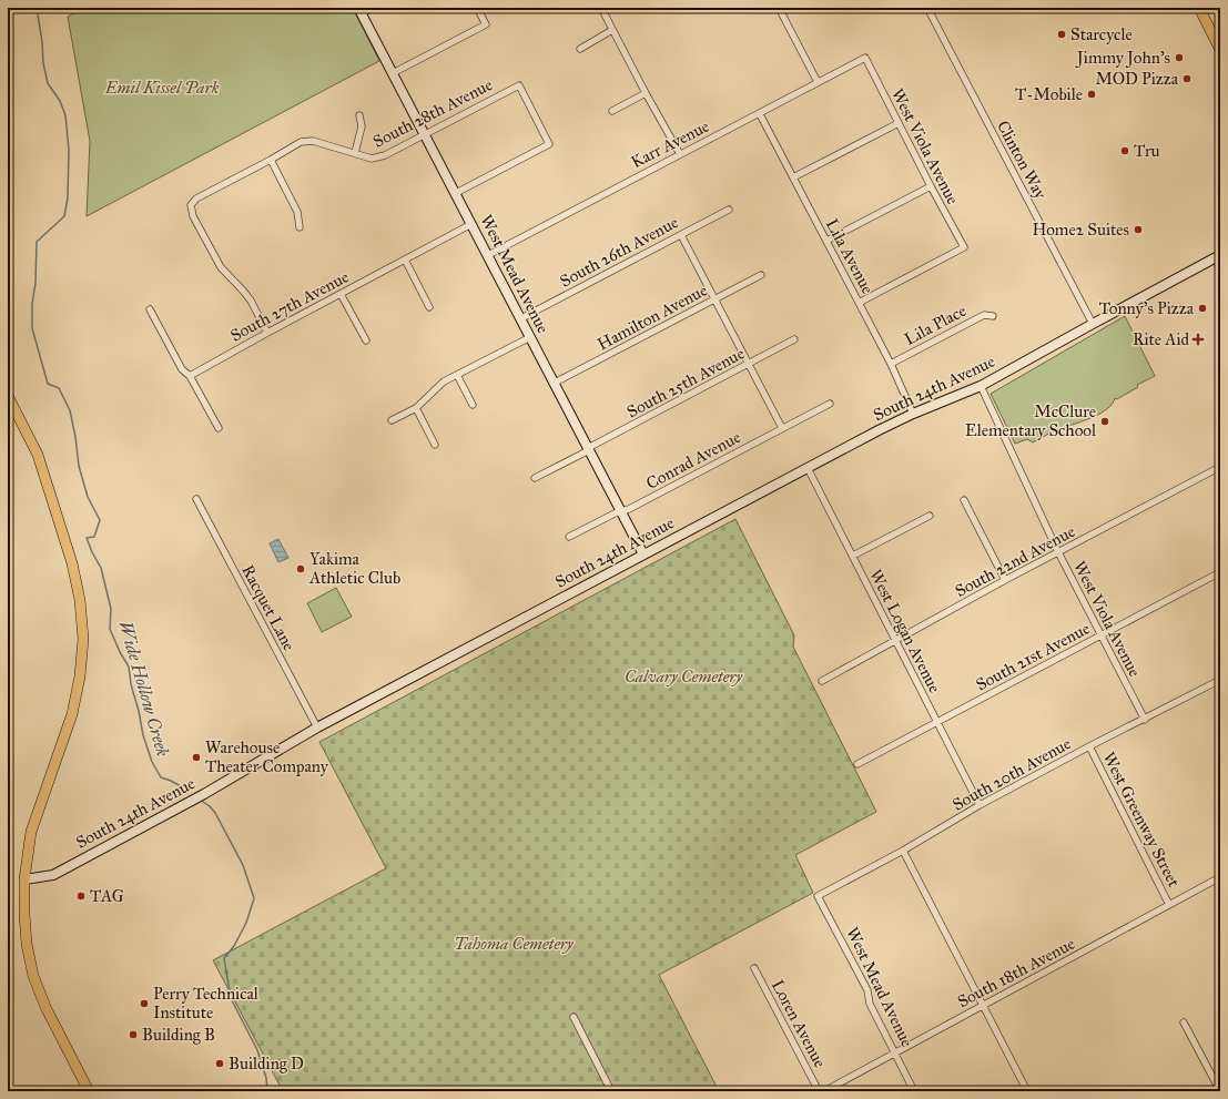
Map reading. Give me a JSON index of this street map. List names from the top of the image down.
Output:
{
  "streets": {
    "street": [
      "South 28th Avenue",
      "Karr Avenue",
      "West Viola Avenue",
      "Clinton Way",
      "South 26th Avenue",
      "Lila Avenue",
      "West Mead Avenue",
      "South 27th Avenue",
      "Hamilton Avenue",
      "Lila Place",
      "South 25th Avenue",
      "South 24th Avenue",
      "Conrad Avenue",
      "South 22nd Avenue",
      "Racquet Lane",
      "West Logan Avenue",
      "South 21st Avenue",
      "South 20th Avenue",
      "West Greenway Street",
      "South 18th Avenue",
      "Loren Avenue"
    ]
  },
  "crossings": [
    ["South 28th Avenue", "West Mead Avenue"],
    ["South 28th Avenue", "South 27th Avenue"],
    ["Karr Avenue", "West Viola Avenue"],
    ["Karr Avenue", "Lila Avenue"],
    ["Karr Avenue", "West Mead Avenue"],
    ["West Viola Avenue", "Lila Avenue"],
    ["West Viola Avenue", "South 24th Avenue"],
    ["West Viola Avenue", "South 22nd Avenue"],
    ["West Viola Avenue", "South 21st Avenue"],
    ["West Viola Avenue", "South 20th Avenue"],
    ["Clinton Way", "South 24th Avenue"],
    ["South 26th Avenue", "West Mead Avenue"],
    ["Lila Avenue", "Lila Place"],
    ["Lila Avenue", "South 24th Avenue"],
    ["West Mead Avenue", "South 27th Avenue"],
    ["West Mead Avenue", "Hamilton Avenue"],
    ["West Mead Avenue", "South 25th Avenue"],
    ["West Mead Avenue", "South 24th Avenue"],
    ["West Mead Avenue", "Conrad Avenue"],
    ["West Mead Avenue", "South 20th Avenue"],
    ["West Mead Avenue", "South 18th Avenue"],
    ["South 24th Avenue", "Racquet Lane"],
    ["South 24th Avenue", "West Logan Avenue"],
    ["South 22nd Avenue", "West Logan Avenue"],
    ["West Logan Avenue", "South 21st Avenue"],
    ["West Logan Avenue", "South 20th Avenue"],
    ["South 20th Avenue", "West Greenway Street"],
    ["West Greenway Street", "South 18th Avenue"]
  ],
  "water": ["Wide Hollow Creek"],
  "parks": ["Emil Kissel Park", "Calvary Cemetery", "Tahoma Cemetery"],
  "places": {
    "other": [
      "Starcycle",
      "Jimmy John's",
      "MOD Pizza",
      "T-Mobile",
      "Tru",
      "Home2 Suites",
      "Tonny's Pizza",
      "McClure Elementary School",
      "Yakima Athletic Club",
      "Warehouse Theater Company",
      "TAG",
      "Perry Technical Institute",
      "Building B",
      "Building D"
    ],
    "health": ["Rite Aid"]
  }
}
